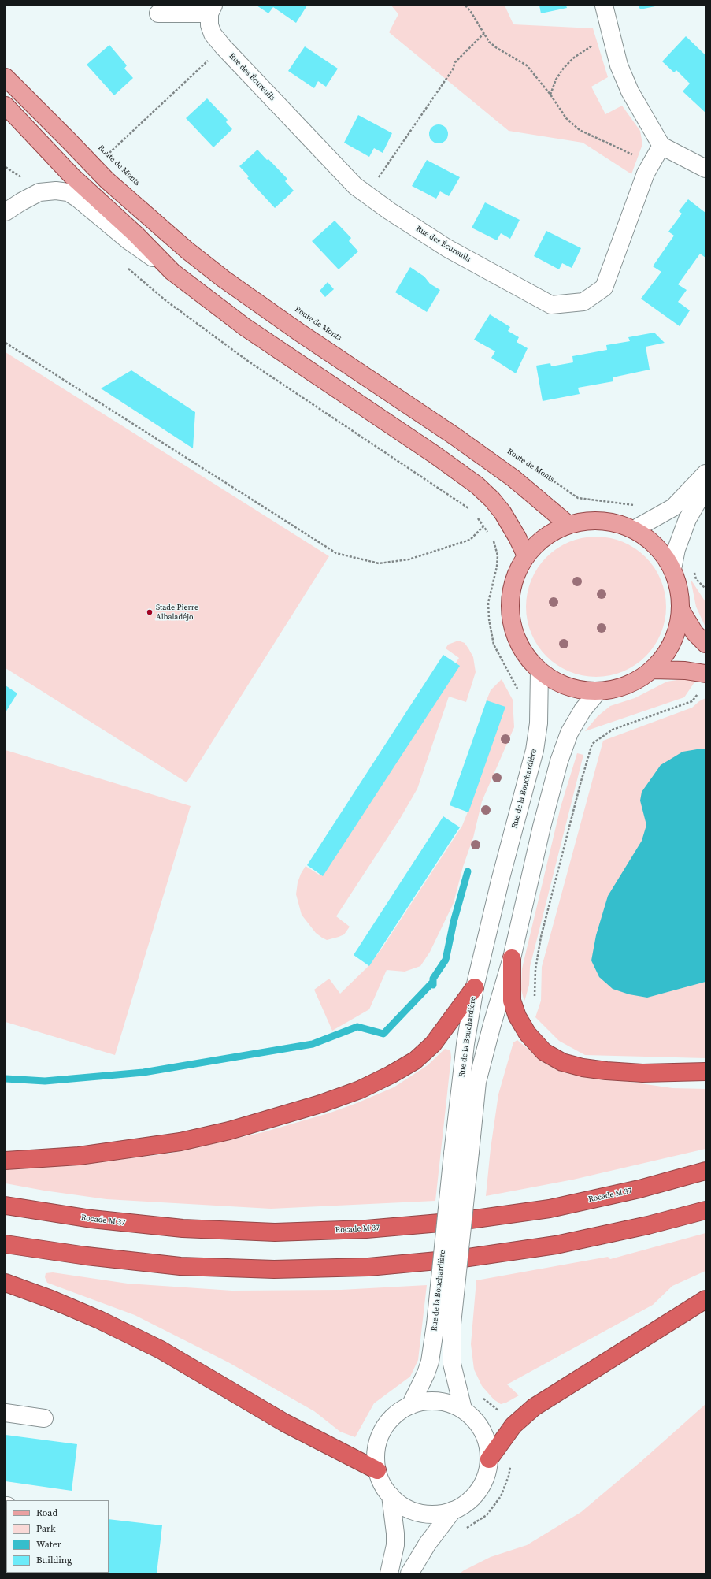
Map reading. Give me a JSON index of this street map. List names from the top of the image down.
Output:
{
  "streets": {
    "highway": ["Rocade M 37"],
    "street": ["Rue des Écureuils", "Rue de la Bouchardière"],
    "path": ["Route de Monts"]
  },
  "places": ["Stade Pierre Albaladéjo"],
  "legend": [
    "Road",
    "Park",
    "Water",
    "Building"
  ]
}
